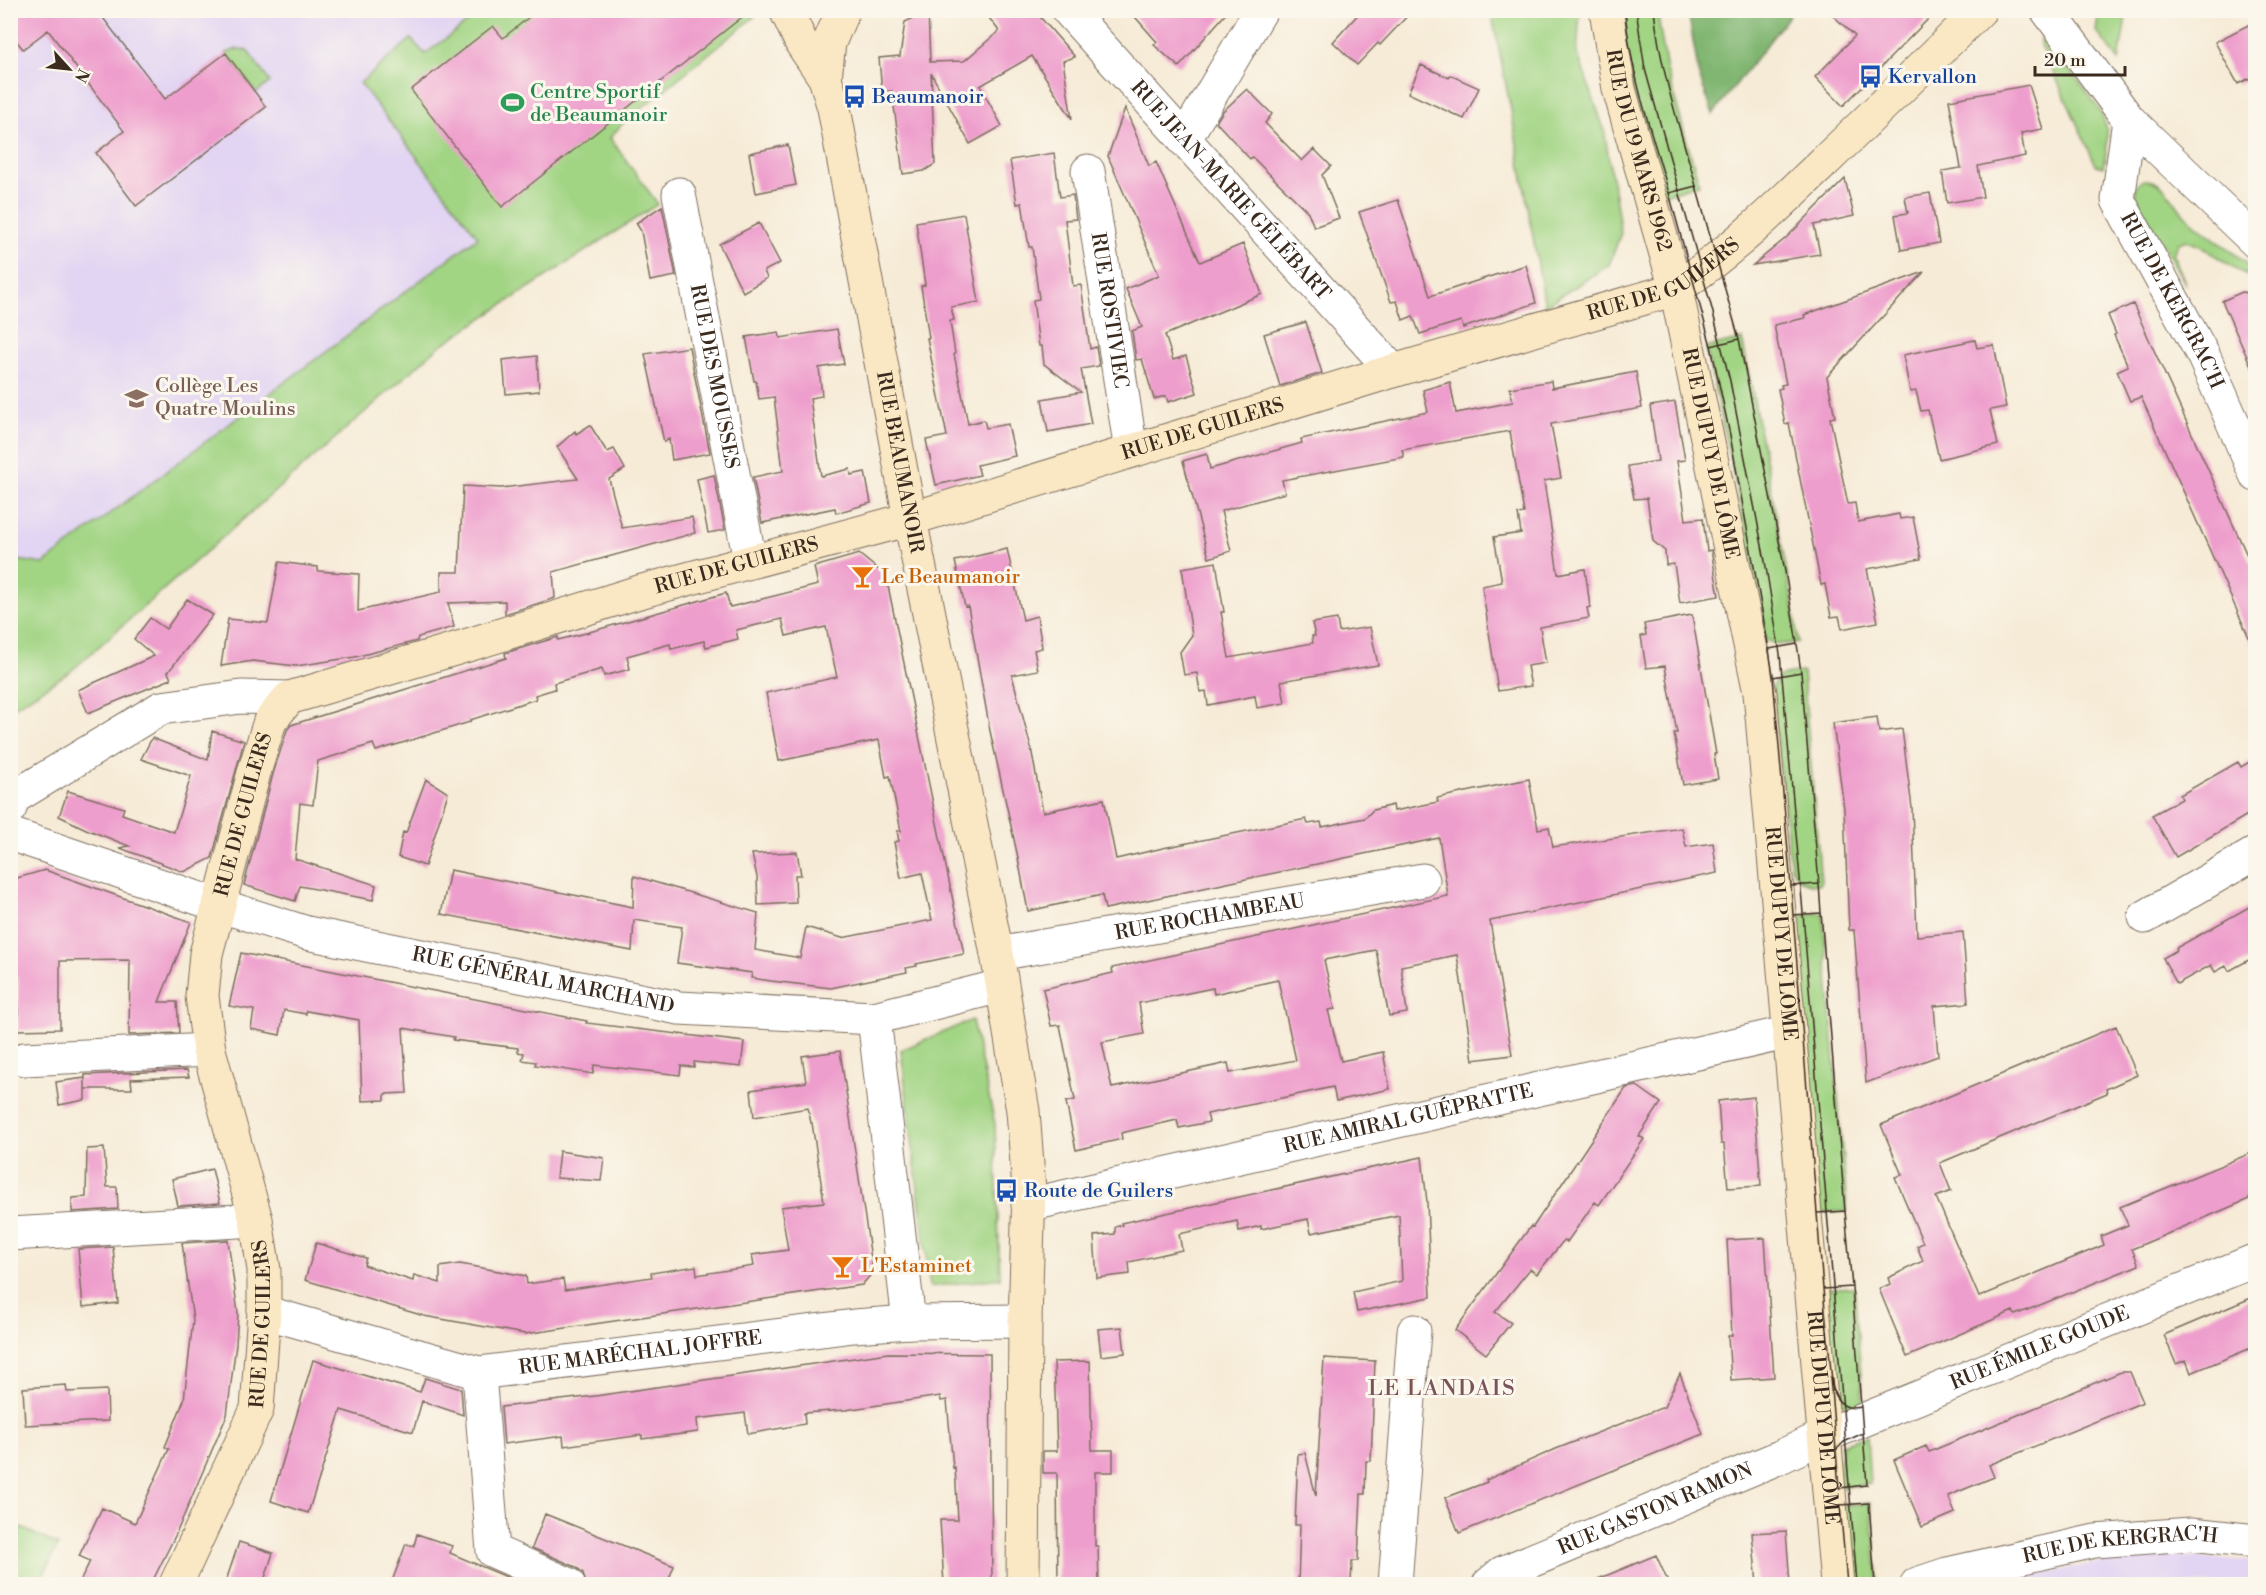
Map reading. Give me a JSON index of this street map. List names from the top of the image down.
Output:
{
  "streets": {
    "main road": [
      "RUE DU 19 MARS 1962",
      "RUE DE GUILERS",
      "RUE DUPUY DE LÔME",
      "RUE BEAUMANOIR"
    ],
    "street": [
      "RUE JEAN-MARIE GÉLÉBART",
      "RUE DE KERGRAC'H",
      "RUE ROSTIVIEC",
      "RUE DES MOUSSES",
      "RUE ROCHAMBEAU",
      "RUE GÉNÉRAL MARCHAND",
      "RUE AMIRAL GUÉPRATTE",
      "RUE ÉMILE GOUDE",
      "RUE MARÉCHAL JOFFRE",
      "RUE GASTON RAMON"
    ]
  },
  "crossings": [
    ["RUE DU 19 MARS 1962", "RUE DE GUILERS"],
    ["RUE DU 19 MARS 1962", "RUE DUPUY DE LÔME"],
    ["RUE JEAN-MARIE GÉLÉBART", "RUE DE GUILERS"],
    ["RUE DE GUILERS", "RUE ROSTIVIEC"],
    ["RUE DE GUILERS", "RUE DES MOUSSES"],
    ["RUE DE GUILERS", "RUE DUPUY DE LÔME"],
    ["RUE DE GUILERS", "RUE BEAUMANOIR"],
    ["RUE DE GUILERS", "RUE GÉNÉRAL MARCHAND"],
    ["RUE DE GUILERS", "RUE MARÉCHAL JOFFRE"],
    ["RUE DUPUY DE LÔME", "RUE AMIRAL GUÉPRATTE"],
    ["RUE DUPUY DE LÔME", "RUE ÉMILE GOUDE"],
    ["RUE DUPUY DE LÔME", "RUE GASTON RAMON"],
    ["RUE BEAUMANOIR", "RUE ROCHAMBEAU"],
    ["RUE BEAUMANOIR", "RUE GÉNÉRAL MARCHAND"],
    ["RUE BEAUMANOIR", "RUE AMIRAL GUÉPRATTE"],
    ["RUE BEAUMANOIR", "RUE MARÉCHAL JOFFRE"],
    ["RUE ÉMILE GOUDE", "RUE GASTON RAMON"]
  ],
  "districts": ["LE LANDAIS"],
  "places": {
    "bus stop": ["Kervallon", "Beaumanoir", "Route de Guilers"],
    "sports": ["Centre Sportif de Beaumanoir"],
    "school or university": ["Collège Les Quatre Moulins"],
    "bar": ["Le Beaumanoir", "L'Estaminet"]
  },
  "scale_bar": "20 m",
  "north": "bottom right"
}
